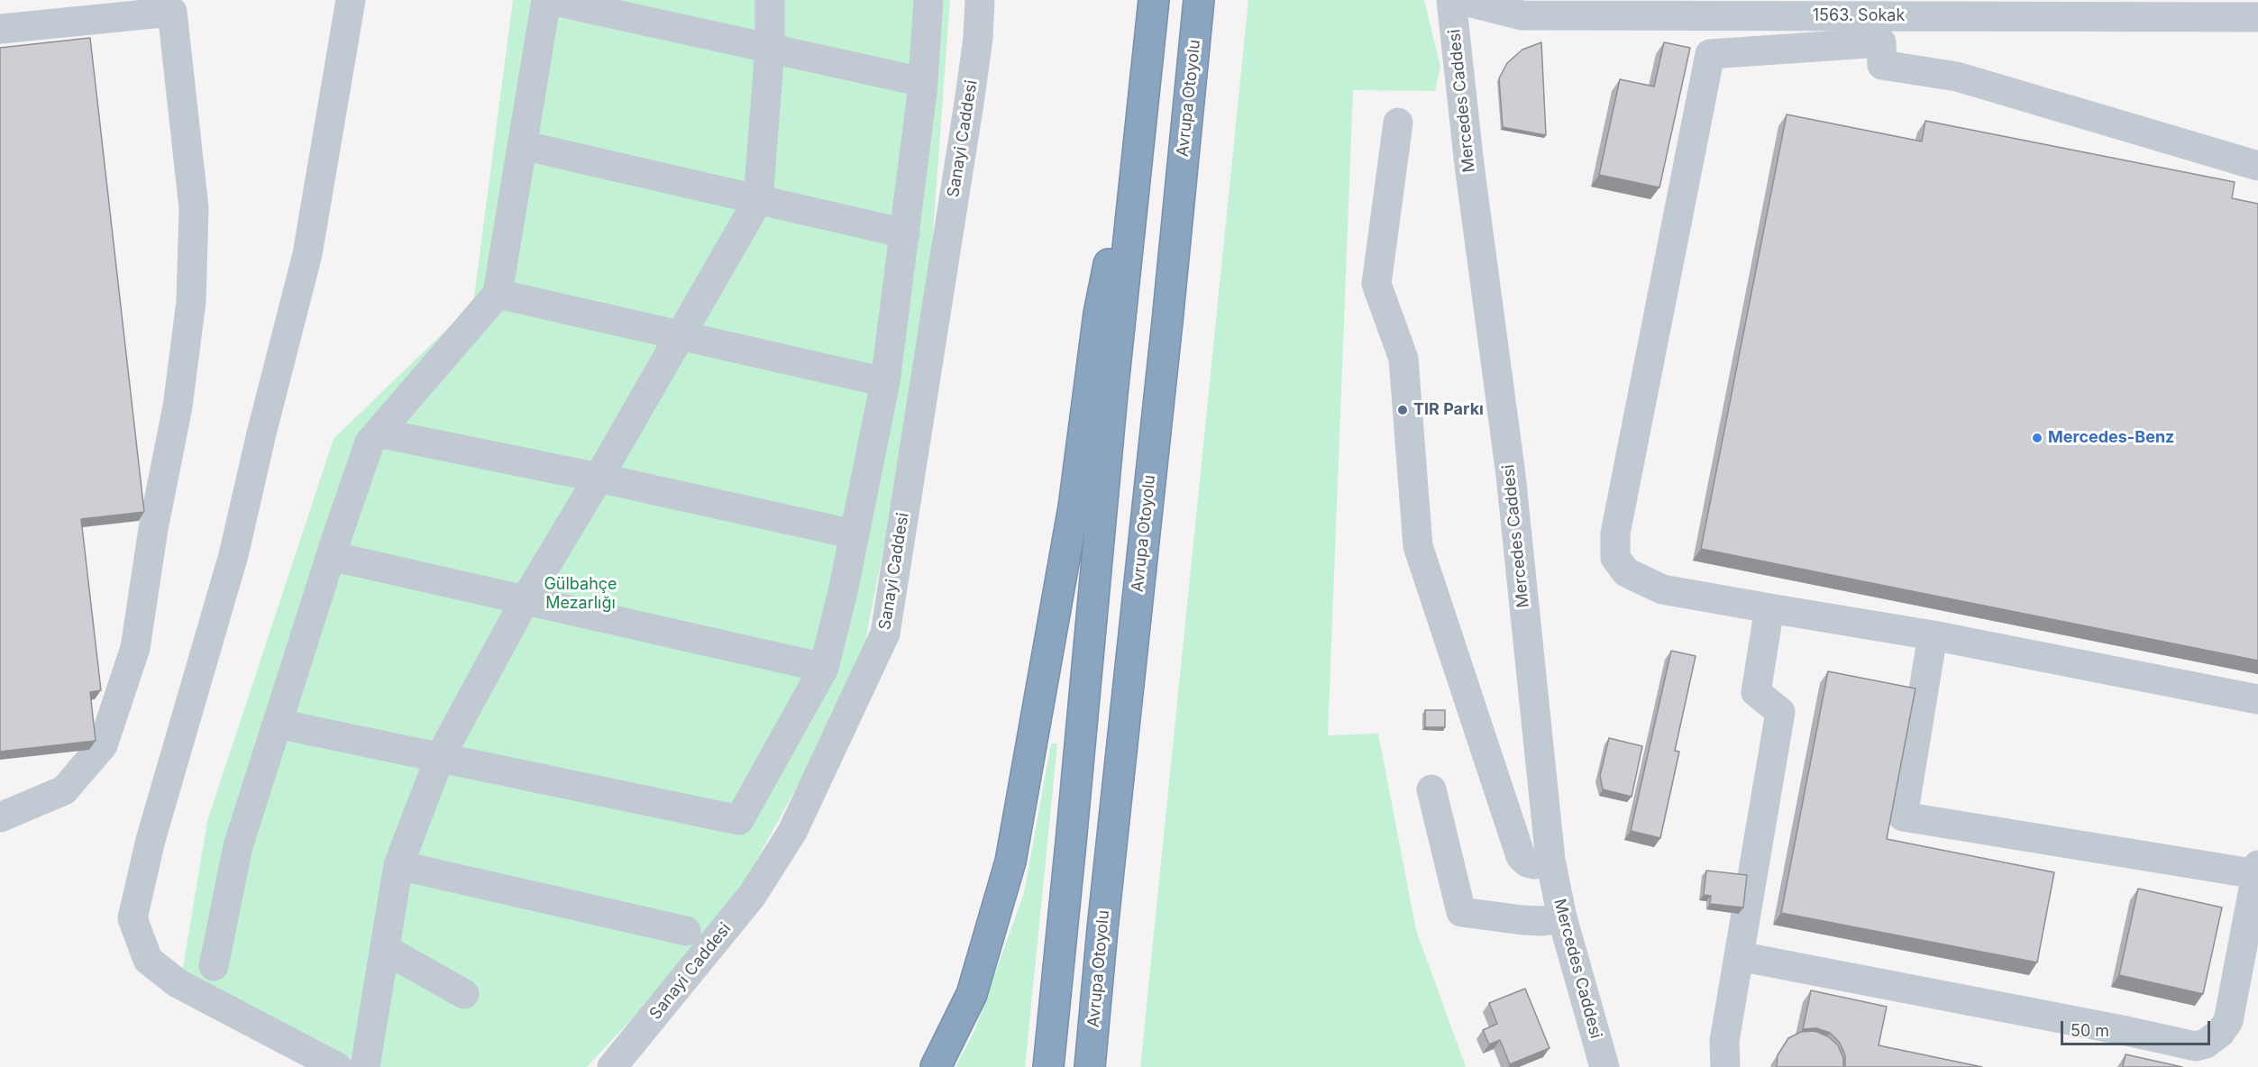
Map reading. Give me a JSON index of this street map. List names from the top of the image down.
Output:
{
  "streets": {
    "highway": ["Avrupa Otoyolu"],
    "street": ["1563. Sokak", "Mercedes Caddesi", "Sanayi Caddesi"]
  },
  "parks": ["Gülbahçe Mezarlığı"],
  "places": ["TIR Parkı", "Mercedes-Benz"],
  "scale_bar": "50 m"
}
